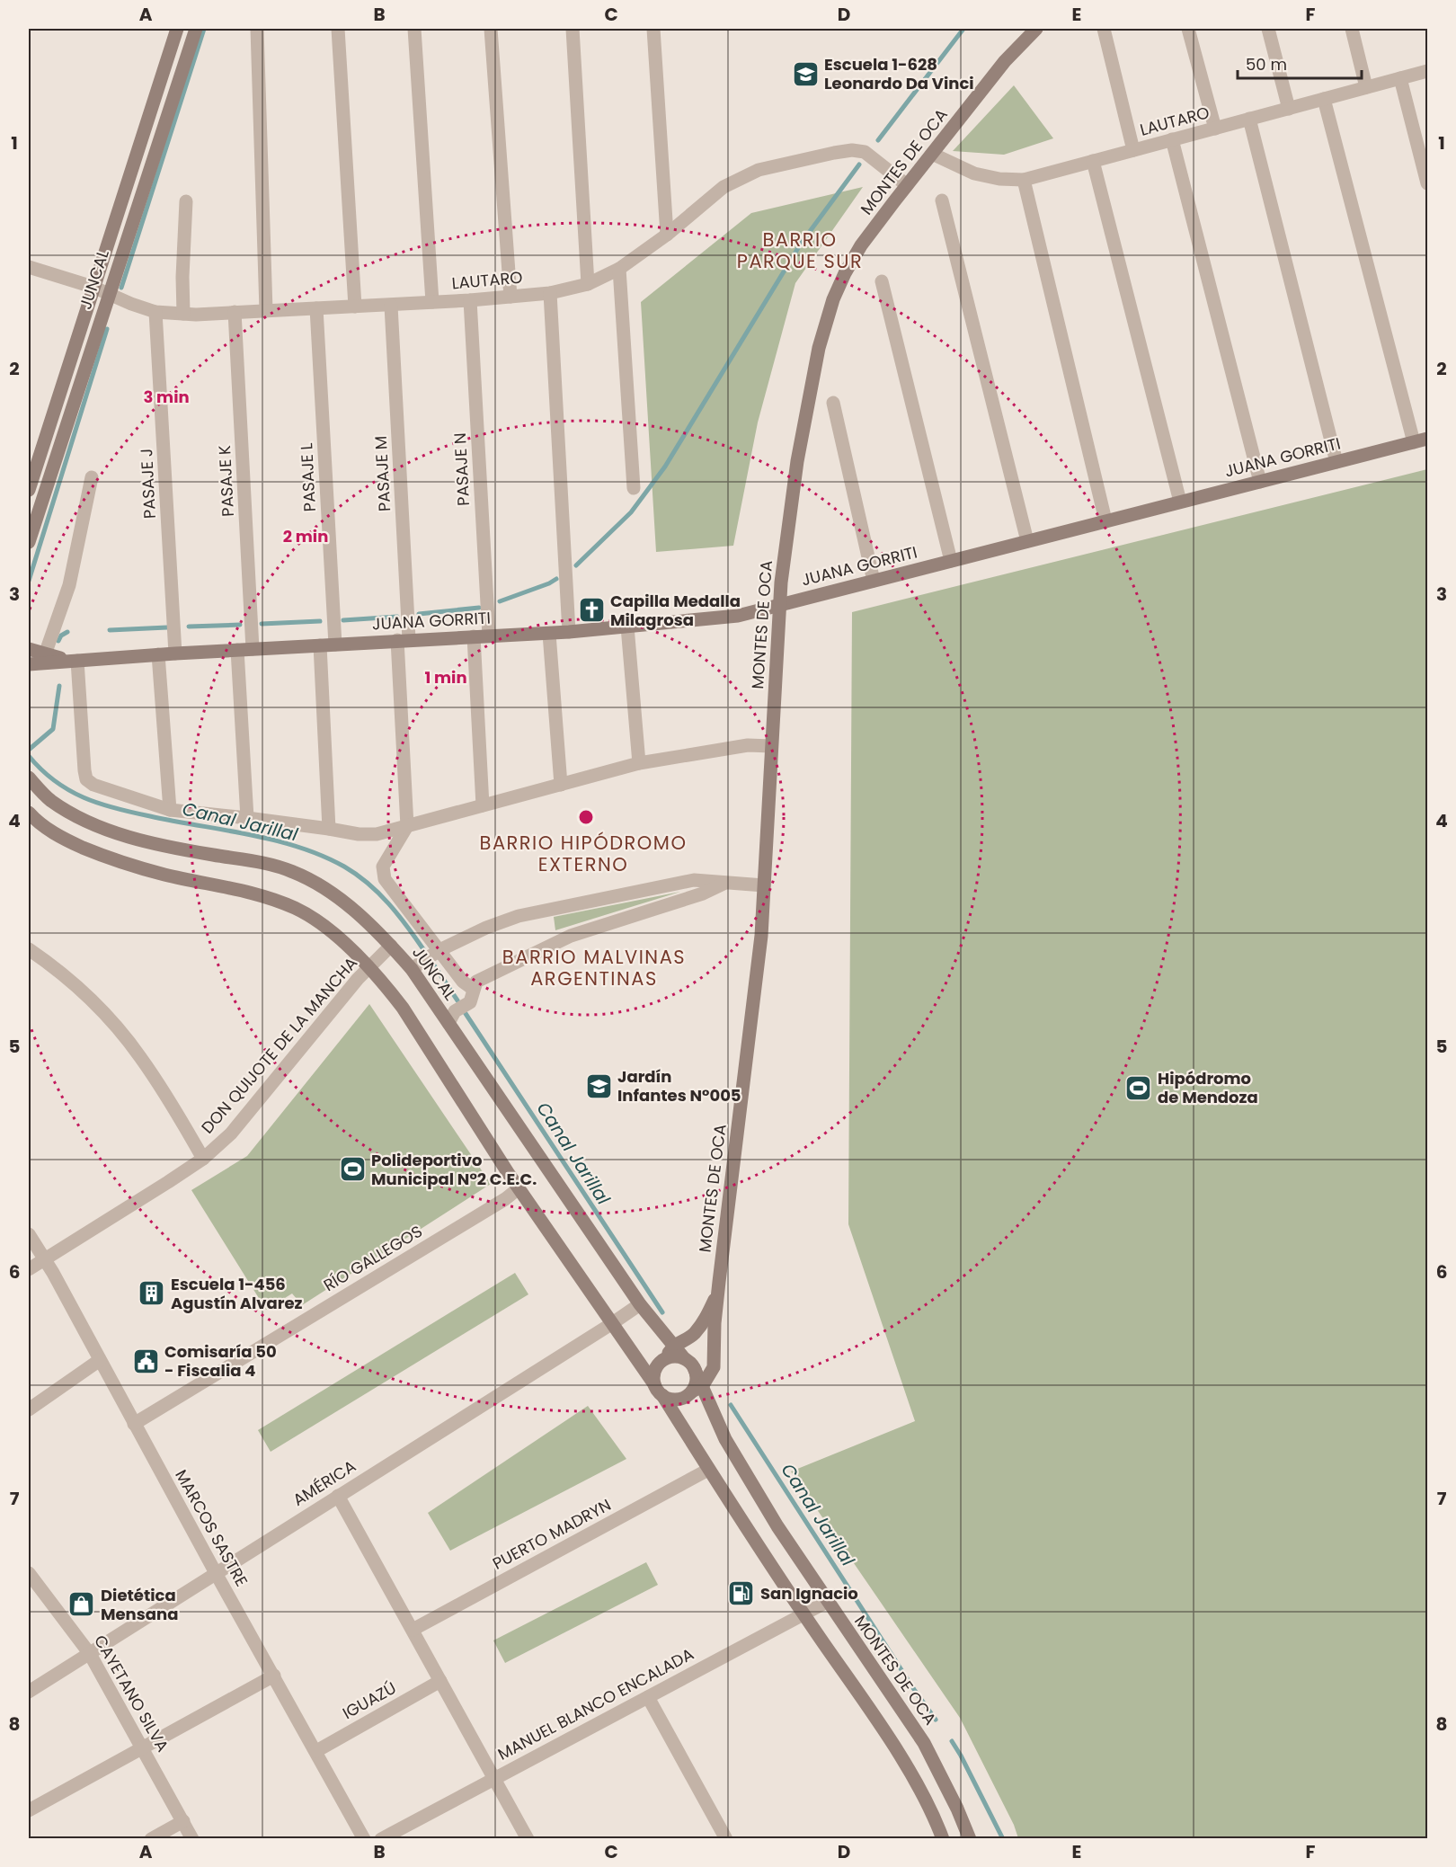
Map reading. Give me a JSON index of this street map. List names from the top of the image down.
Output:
{
  "streets": {
    "street": [
      "LAUTARO",
      "MONTES DE OCA",
      "JUNCAL",
      "JUANA GORRITI",
      "PASAJE N",
      "PASAJE M",
      "PASAJE L",
      "PASAJE K",
      "PASAJE J",
      "DON QUIJOTE DE LA MANCHA",
      "RÍO GALLEGOS",
      "AMÉRICA",
      "MARCOS SASTRE",
      "PUERTO MADRYN",
      "CAYETANO SILVA",
      "IGUAZÚ",
      "MANUEL BLANCO ENCALADA"
    ]
  },
  "crossings": [
    ["LAUTARO", "MONTES DE OCA"],
    ["LAUTARO", "JUNCAL"],
    ["LAUTARO", "PASAJE N"],
    ["LAUTARO", "PASAJE M"],
    ["LAUTARO", "PASAJE L"],
    ["LAUTARO", "PASAJE K"],
    ["LAUTARO", "PASAJE J"],
    ["MONTES DE OCA", "JUNCAL"],
    ["MONTES DE OCA", "JUANA GORRITI"],
    ["MONTES DE OCA", "MANUEL BLANCO ENCALADA"],
    ["JUNCAL", "DON QUIJOTE DE LA MANCHA"],
    ["JUNCAL", "AMÉRICA"],
    ["JUANA GORRITI", "PASAJE N"],
    ["JUANA GORRITI", "PASAJE M"],
    ["JUANA GORRITI", "PASAJE L"],
    ["JUANA GORRITI", "PASAJE K"],
    ["JUANA GORRITI", "PASAJE J"],
    ["DON QUIJOTE DE LA MANCHA", "MARCOS SASTRE"],
    ["RÍO GALLEGOS", "MARCOS SASTRE"],
    ["AMÉRICA", "MARCOS SASTRE"],
    ["AMÉRICA", "CAYETANO SILVA"],
    ["MARCOS SASTRE", "IGUAZÚ"]
  ],
  "districts": ["BARRIO PARQUE SUR", "BARRIO HIPÓDROMO EXTERNO", "BARRIO MALVINAS ARGENTINAS"],
  "water": ["Canal Jarillal"],
  "places": {
    "school or university": ["Escuela 1-628 Leonardo Da Vinci", "Jardín Infantes N°005"],
    "church": ["Capilla Medalla Milagrosa"],
    "sports": ["Hipódromo de Mendoza", "Polideportivo Municipal N°2 C.E.C."],
    "building": ["Escuela 1-456 Agustín Alvarez"],
    "public building": ["Comisaría 50 - Fiscalia 4"],
    "fuel station": ["San Ignacio"],
    "shop": ["Dietética Mensana"]
  },
  "scale_bar": "50 m",
  "grid": {
    "columns": [
      "A",
      "B",
      "C",
      "D",
      "E",
      "F"
    ],
    "rows": [
      "1",
      "2",
      "3",
      "4",
      "5",
      "6",
      "7",
      "8"
    ]
  },
  "rings": ["3 min", "2 min", "1 min"]
}
